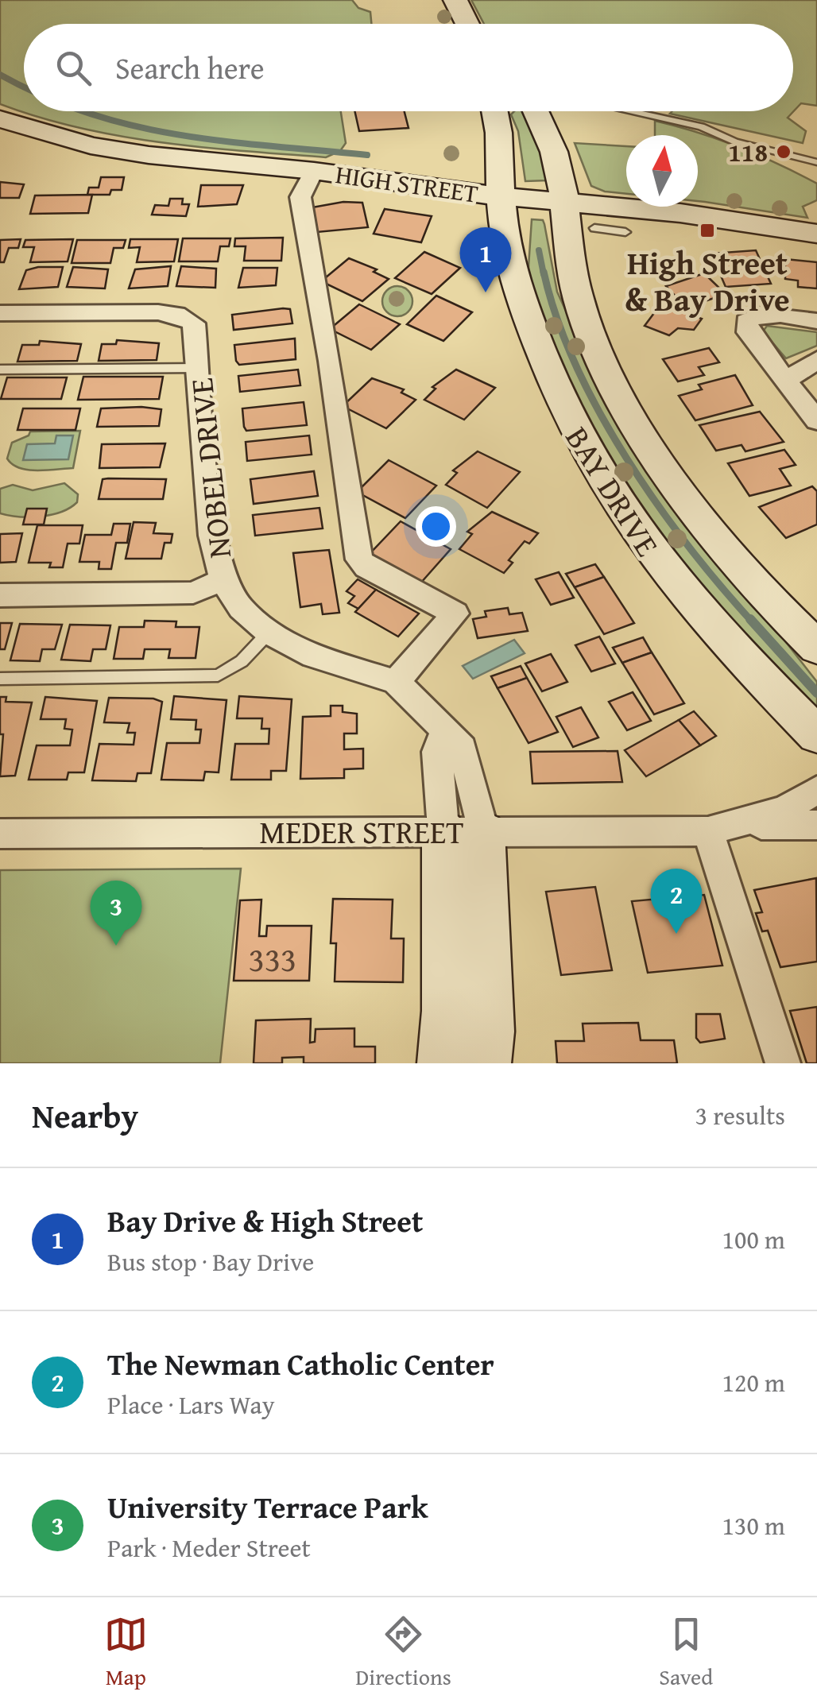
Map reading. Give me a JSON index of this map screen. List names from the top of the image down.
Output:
{
  "streets": {
    "main road": ["HIGH STREET", "NOBEL DRIVE", "BAY DRIVE"],
    "street": ["MEDER STREET"]
  },
  "crossings": [
    ["HIGH STREET", "BAY DRIVE"],
    ["NOBEL DRIVE", "MEDER STREET"]
  ],
  "places": {
    "other": ["118"],
    "transit": ["High Street & Bay Drive"]
  },
  "house_numbers": ["333"],
  "north": "top",
  "page": {
    "search": "Search here",
    "pins": ["1", "2", "3"],
    "heading": ["Nearby", "3 results"],
    "list": [
      {
        "mark": "1",
        "name": "Bay Drive & High Street",
        "note": "Bus stop · Bay Drive",
        "value": "100 m"
      },
      {
        "mark": "2",
        "name": "The Newman Catholic Center",
        "note": "Place · Lars Way",
        "value": "120 m"
      },
      {
        "mark": "3",
        "name": "University Terrace Park",
        "note": "Park · Meder Street",
        "value": "130 m"
      }
    ],
    "nav": ["Map", "Directions", "Saved"]
  }
}
